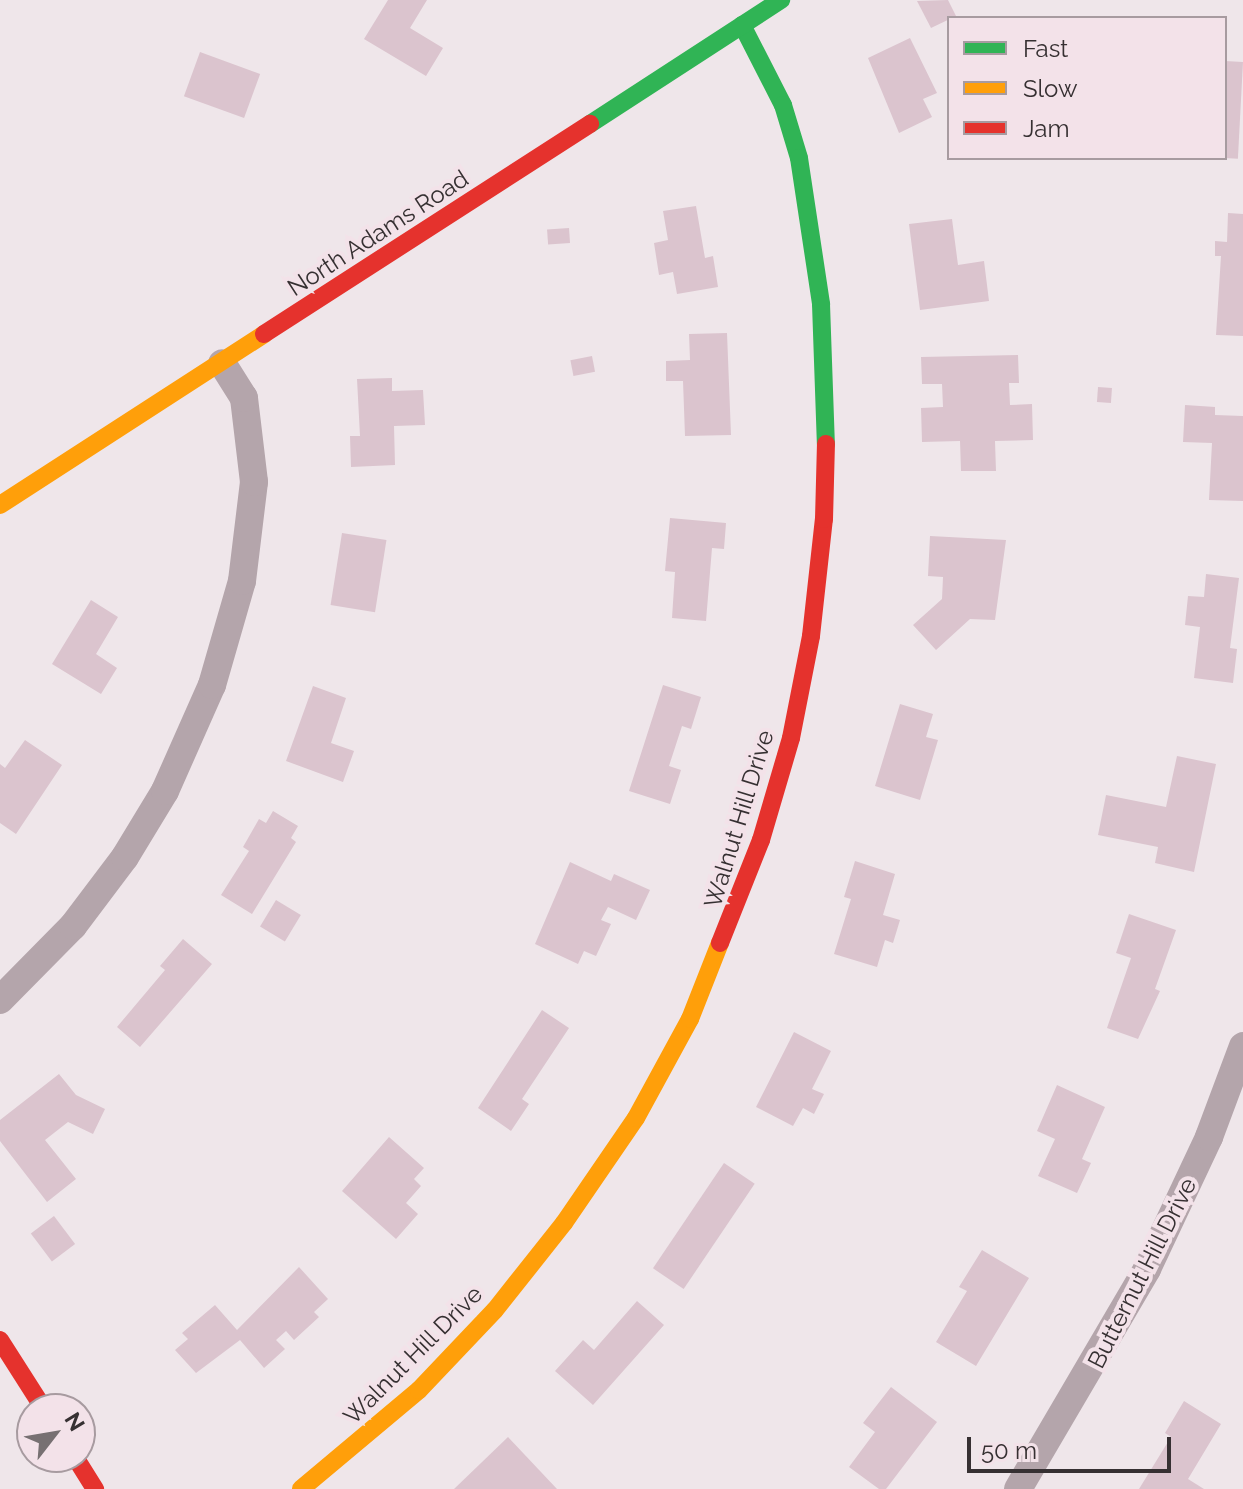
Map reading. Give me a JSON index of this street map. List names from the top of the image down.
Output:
{
  "streets": {
    "street": ["North Adams Road", "Walnut Hill Drive", "Butternut Hill Drive"]
  },
  "crossings": [
    ["North Adams Road", "Walnut Hill Drive"]
  ],
  "legend": ["Fast", "Slow", "Jam"],
  "scale_bar": "50 m",
  "north": "top right"
}
